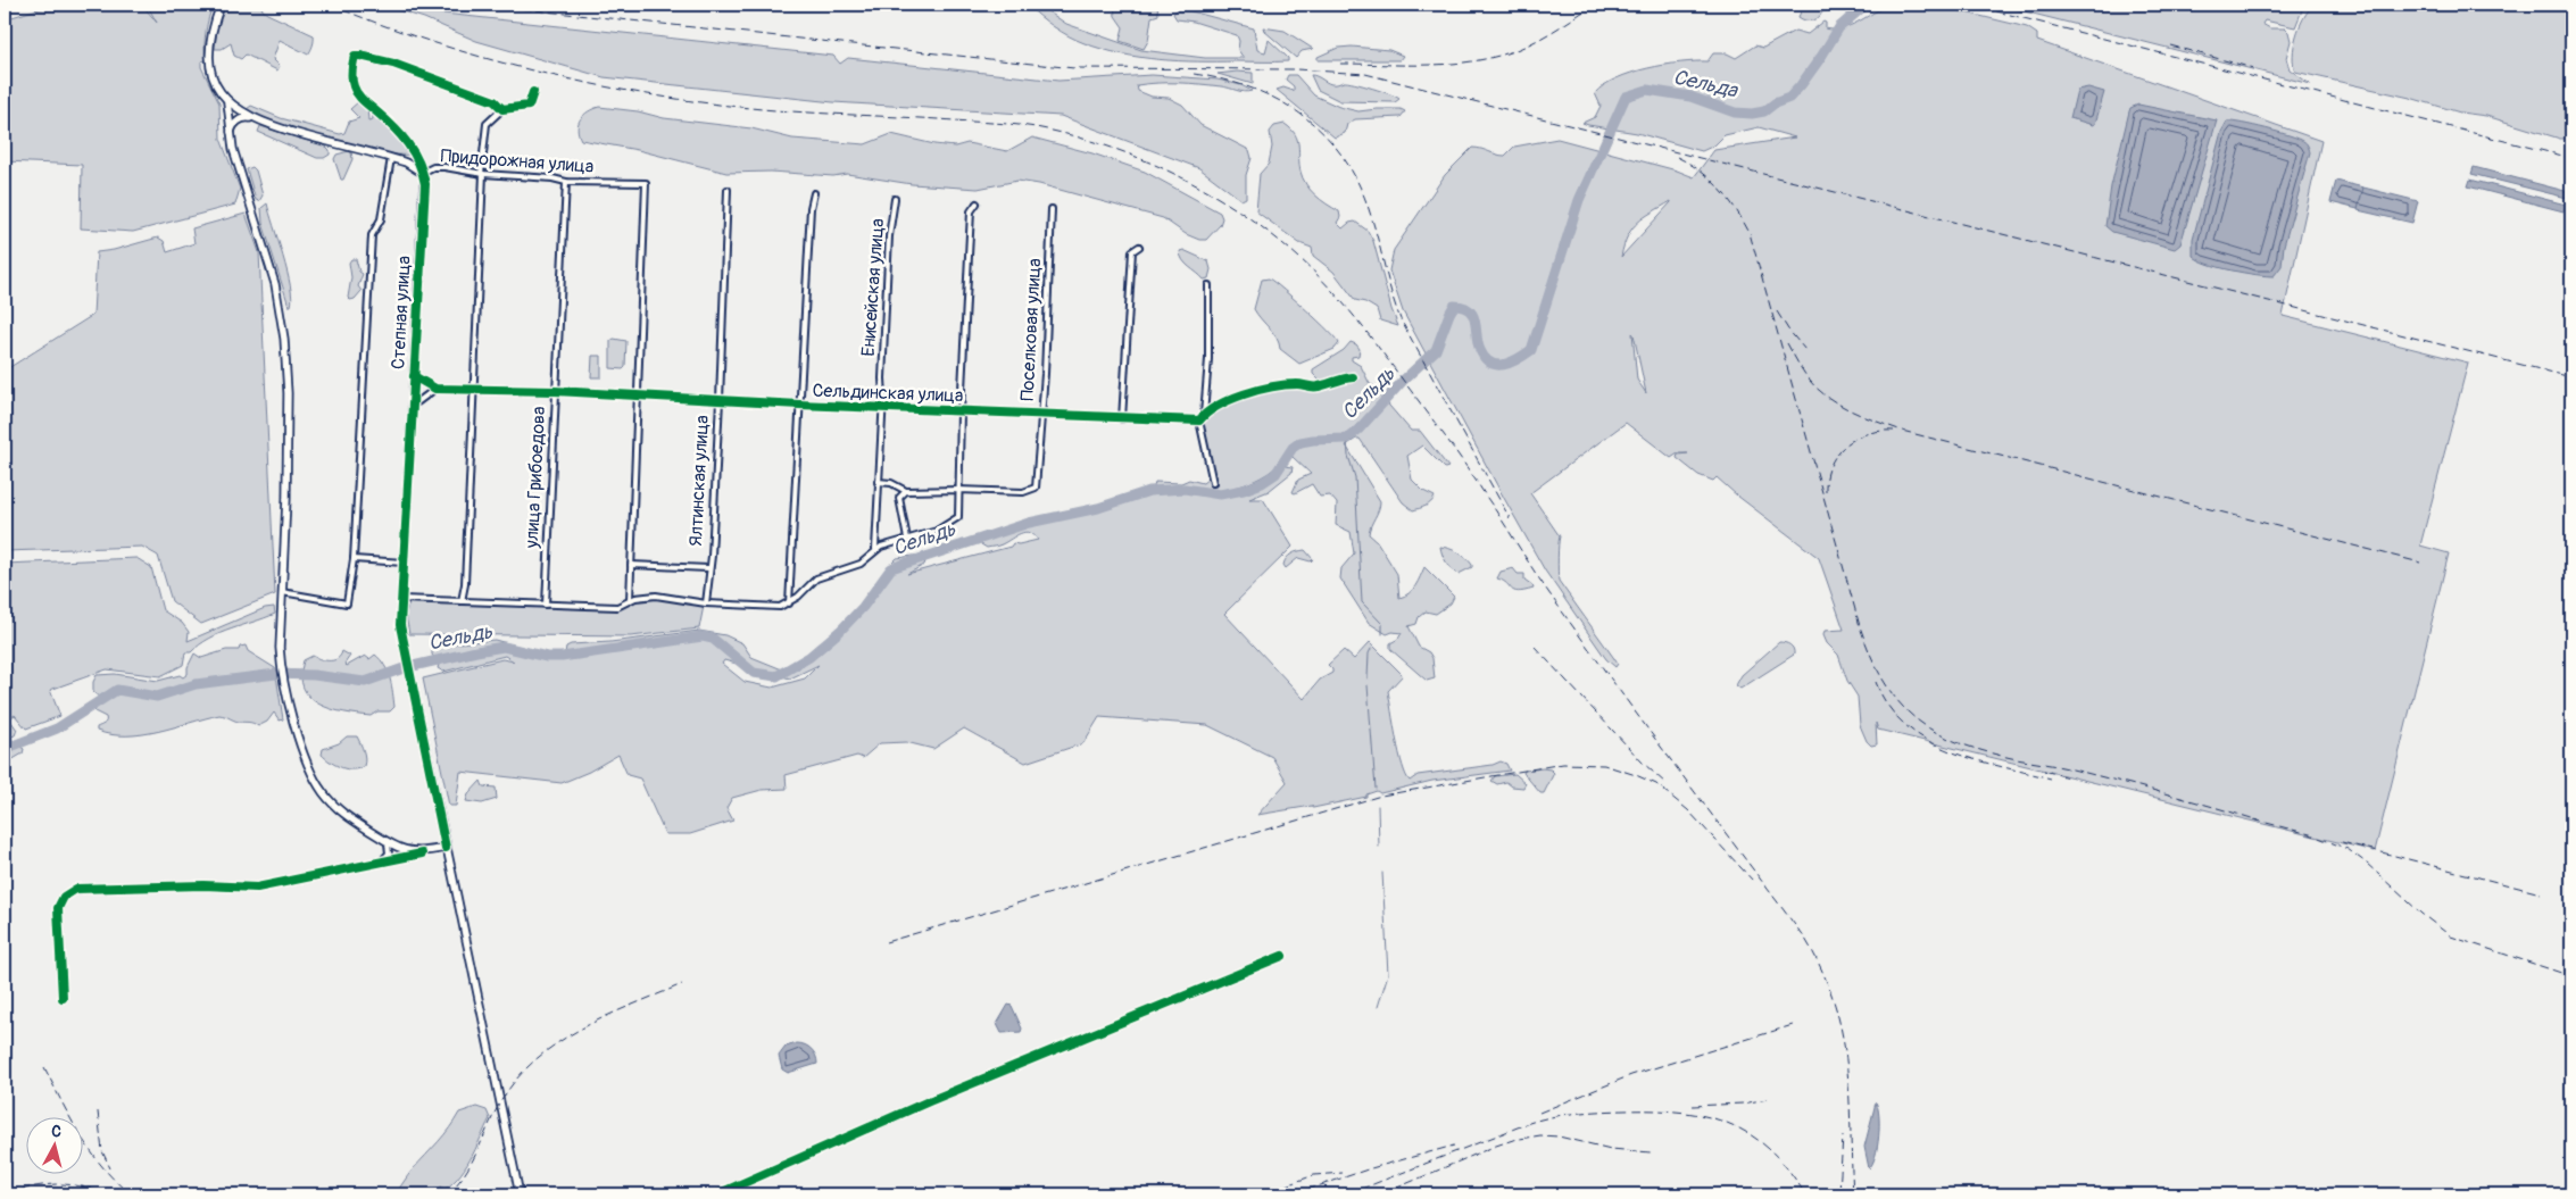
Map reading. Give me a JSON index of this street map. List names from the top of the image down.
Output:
{
  "streets": {
    "main road": ["Степная улица"],
    "street": [
      "Придорожная улица",
      "Енисейская улица",
      "Поселковая улица",
      "Сельдинская улица",
      "улица Грибоедова",
      "Ялтинская улица"
    ]
  },
  "crossings": [
    ["Придорожная улица", "Степная улица"],
    ["Придорожная улица", "Сельдинская улица"],
    ["Придорожная улица", "улица Грибоедова"],
    ["Енисейская улица", "Сельдинская улица"],
    ["Поселковая улица", "Сельдинская улица"],
    ["Сельдинская улица", "улица Грибоедова"],
    ["Сельдинская улица", "Ялтинская улица"]
  ],
  "water": ["Сельда", "Сельдь"],
  "north": "top"
}
